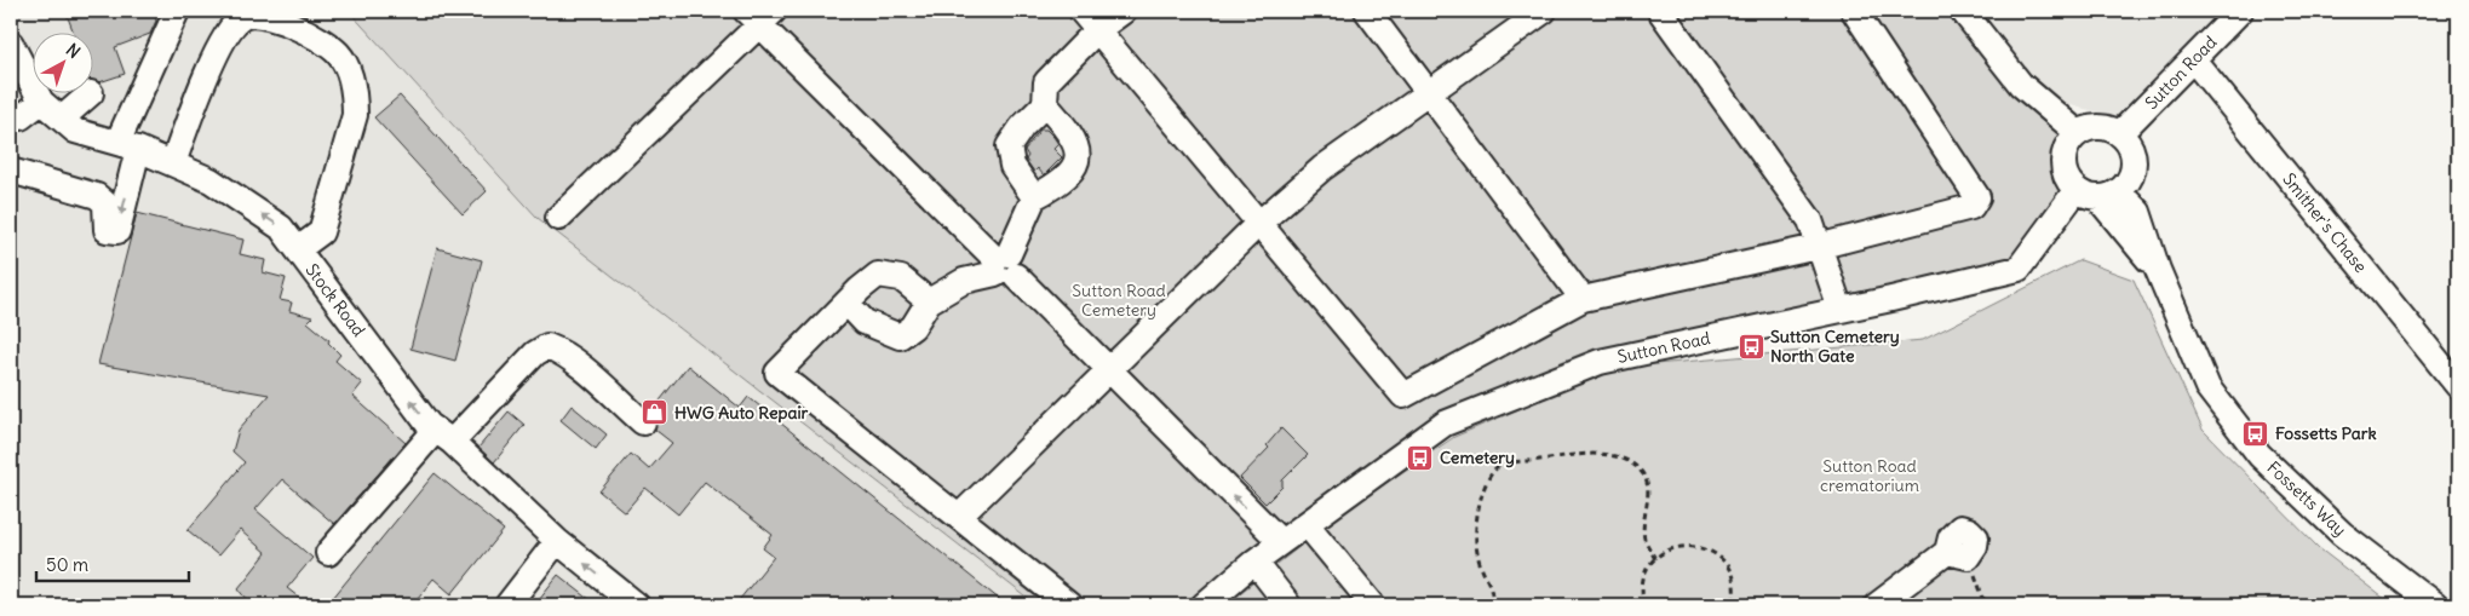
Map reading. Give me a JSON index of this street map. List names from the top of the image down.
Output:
{
  "streets": {
    "street": [
      "Sutton Road",
      "Smither's Chase",
      "Stock Road",
      "Fossetts Way"
    ]
  },
  "crossings": [
    ["Sutton Road", "Smither's Chase"],
    ["Sutton Road", "Fossetts Way"]
  ],
  "one_way": ["Stock Road"],
  "parks": ["Sutton Road Cemetery", "Sutton Road crematorium"],
  "places": {
    "bus stop": ["Sutton Cemetery North Gate", "Fossetts Park", "Cemetery"],
    "shop": ["HWG Auto Repair"]
  },
  "scale_bar": "50 m",
  "north": "top right"
}
